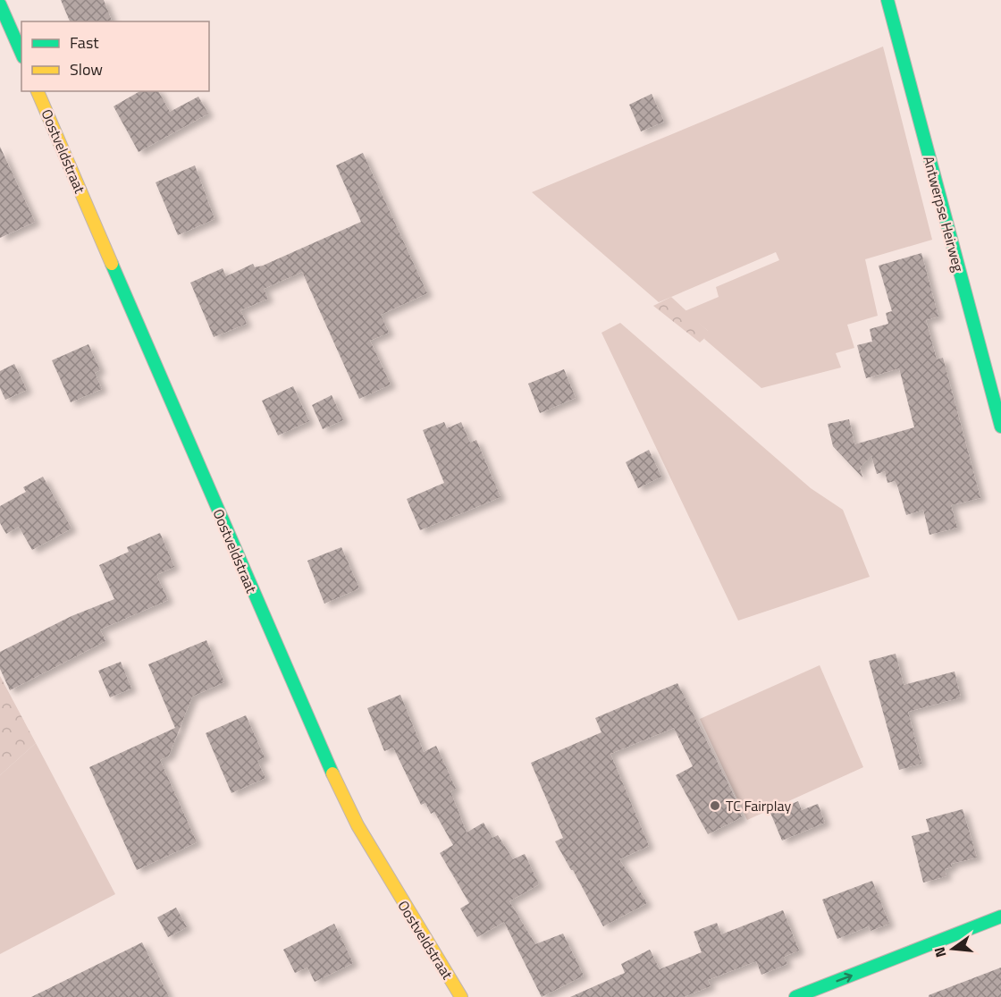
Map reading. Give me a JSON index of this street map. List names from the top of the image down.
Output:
{
  "streets": {
    "street": ["Oostveldstraat", "Antwerpse Heirweg"]
  },
  "places": ["TC Fairplay"],
  "legend": ["Fast", "Slow"],
  "north": "left"
}
